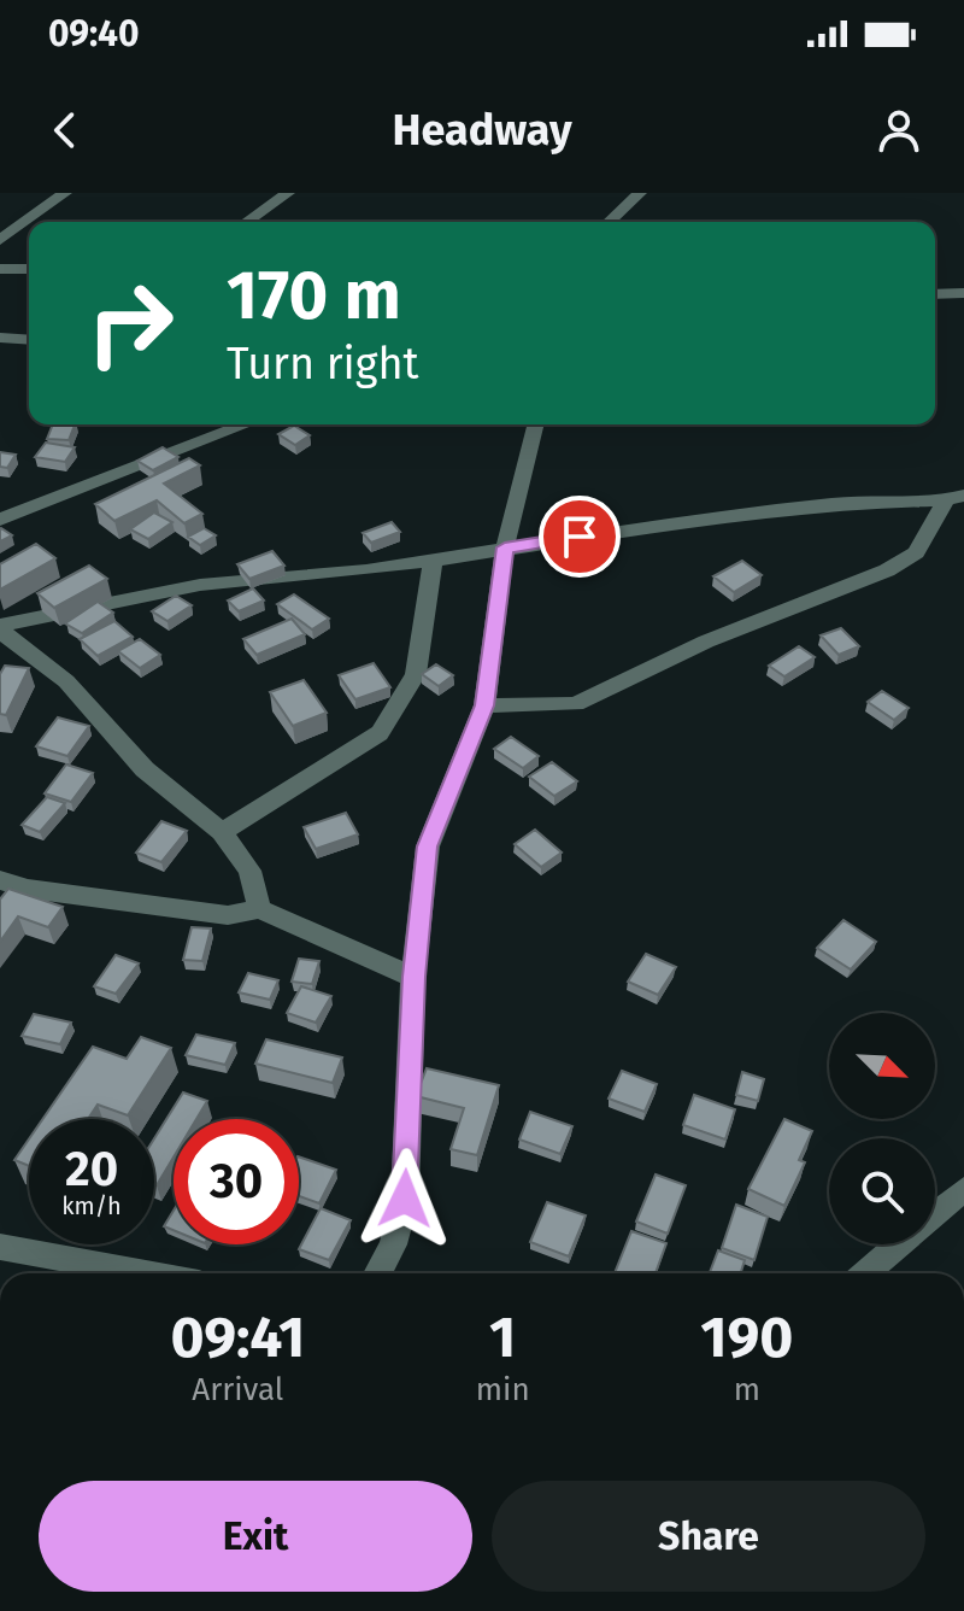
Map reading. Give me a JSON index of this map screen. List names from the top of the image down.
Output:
{
  "north": "bottom right",
  "page": {
    "status": "09:40",
    "header": "Headway",
    "turn": ["170 m", "Turn right"],
    "speed": "20 km/h",
    "limit": "30",
    "eta": [
      "09:41",
      "Arrival",
      "1",
      "min",
      "190",
      "m"
    ],
    "buttons": ["Exit", "Share"]
  }
}
